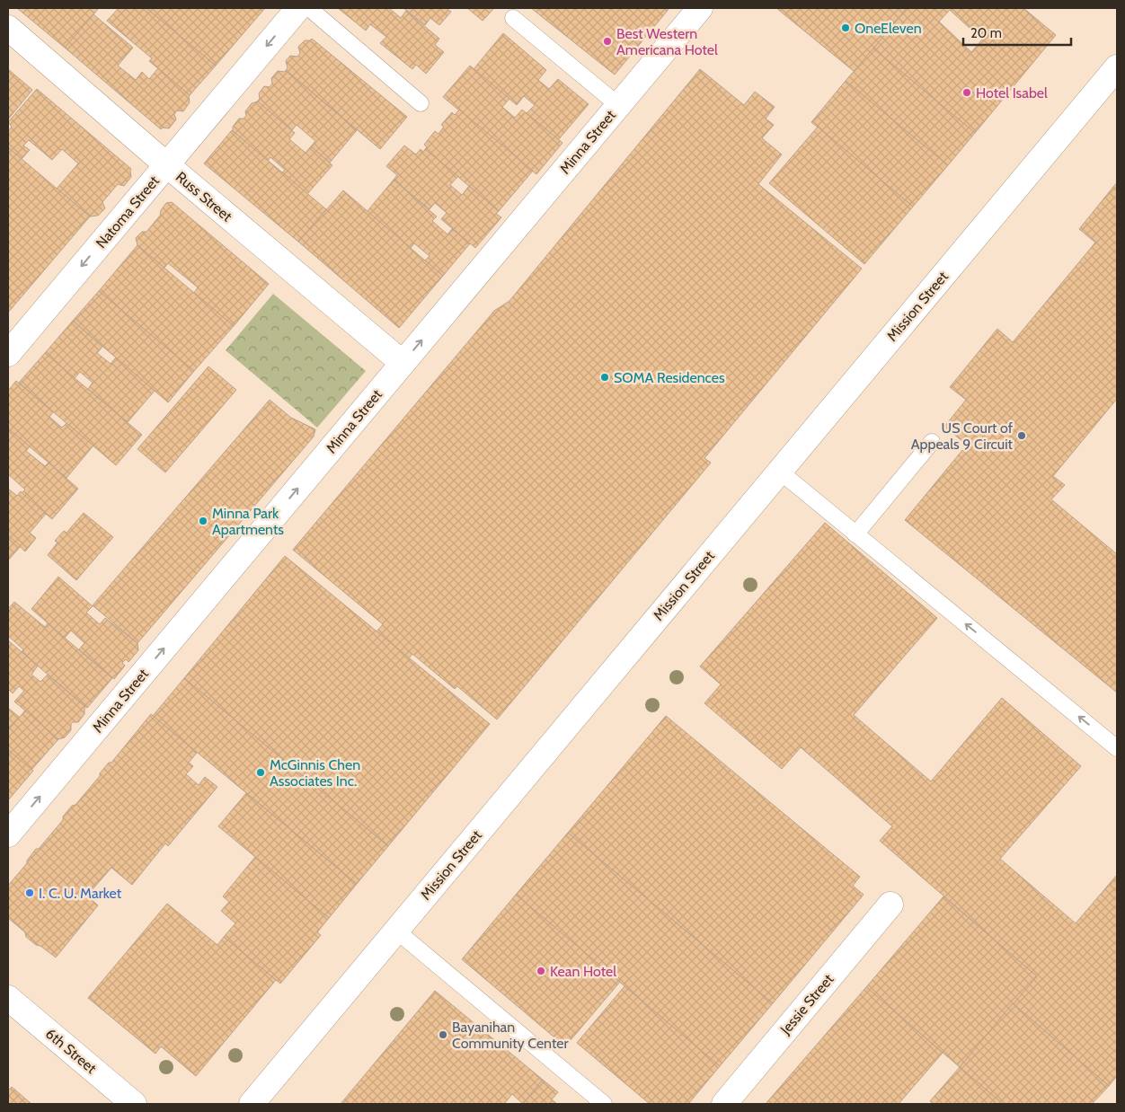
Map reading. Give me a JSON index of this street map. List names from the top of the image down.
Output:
{
  "streets": {
    "street": [
      "Minna Street",
      "Russ Street",
      "Natoma Street",
      "Mission Street",
      "Jessie Street",
      "6th Street"
    ]
  },
  "crossings": [
    ["Minna Street", "Russ Street"],
    ["Russ Street", "Natoma Street"]
  ],
  "one_way": ["Minna Street", "Natoma Street"],
  "places": [
    "OneEleven",
    "Best Western Americana Hotel",
    "Hotel Isabel",
    "SOMA Residences",
    "US Court of Appeals 9 Circuit",
    "Minna Park Apartments",
    "McGinnis Chen Associates Inc.",
    "I. C. U. Market",
    "Kean Hotel",
    "Bayanihan Community Center"
  ],
  "scale_bar": "20 m"
}
